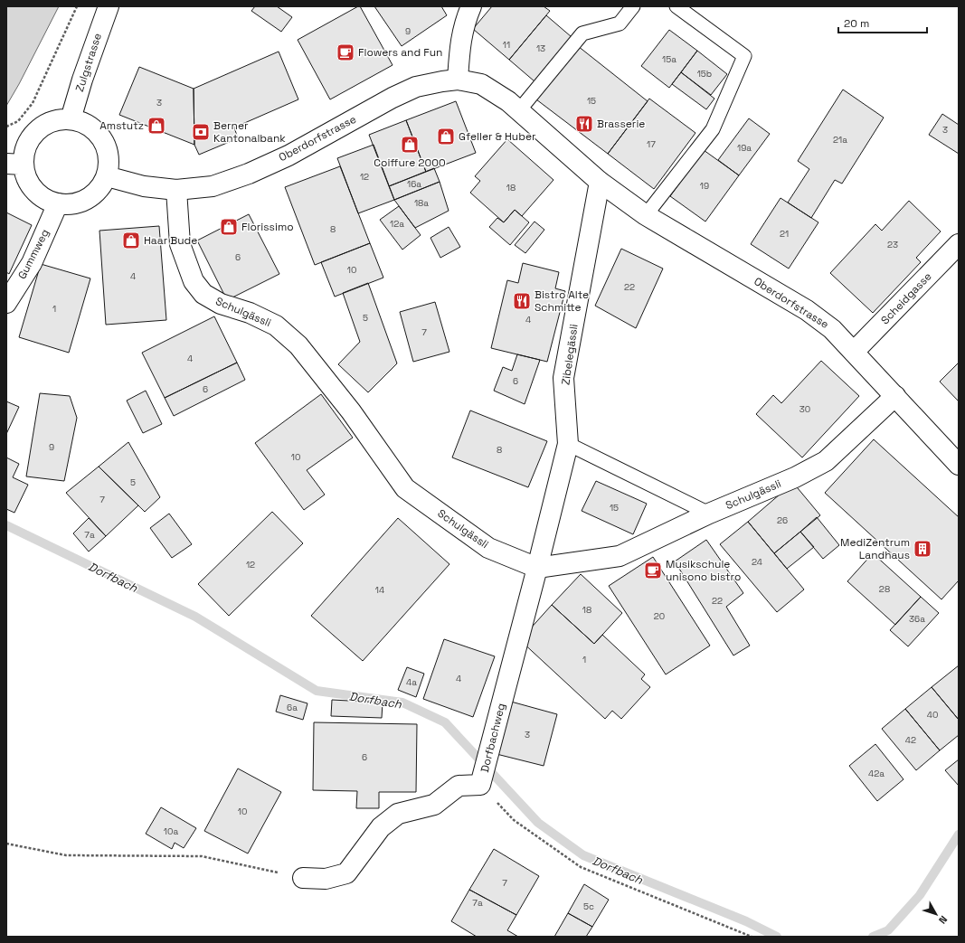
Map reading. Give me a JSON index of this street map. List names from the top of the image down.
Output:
{
  "streets": {
    "street": [
      "Zulgstrasse",
      "Oberdorfstrasse",
      "Gummweg",
      "Scheidgasse",
      "Schulgässli",
      "Zibelegässli",
      "Dorfbachweg"
    ]
  },
  "crossings": [
    ["Zulgstrasse", "Oberdorfstrasse"],
    ["Zulgstrasse", "Gummweg"],
    ["Oberdorfstrasse", "Gummweg"],
    ["Oberdorfstrasse", "Scheidgasse"],
    ["Oberdorfstrasse", "Schulgässli"],
    ["Oberdorfstrasse", "Zibelegässli"],
    ["Schulgässli", "Zibelegässli"],
    ["Schulgässli", "Dorfbachweg"],
    ["Zibelegässli", "Dorfbachweg"]
  ],
  "water": ["Dorfbach"],
  "places": {
    "cafe": ["Flowers and Fun", "Musikschule unisono bistro"],
    "restaurant": ["Brasserie", "Bistro Alte Schmitte"],
    "shop": [
      "Amstutz",
      "Gfeller & Huber",
      "Coiffure 2000",
      "Florissimo",
      "Haar Bude"
    ],
    "bank": ["Berner Kantonalbank"],
    "building": ["MediZentrum Landhaus"]
  },
  "house_numbers": [
    "9",
    "11",
    "13",
    "15a",
    "15b",
    "15",
    "3",
    "3",
    "21a",
    "17",
    "19a",
    "12",
    "16a",
    "19",
    "18",
    "18a",
    "12a",
    "8",
    "21",
    "23",
    "6",
    "10",
    "4",
    "22",
    "1",
    "5",
    "4",
    "7",
    "4",
    "6",
    "6",
    "30",
    "9",
    "8",
    "10",
    "5",
    "7",
    "15",
    "26",
    "7a",
    "24",
    "12",
    "28",
    "14",
    "22",
    "18",
    "20",
    "36a",
    "1",
    "4",
    "4a",
    "6a",
    "40",
    "3",
    "42",
    "6",
    "42a",
    "10",
    "10a",
    "7",
    "7a",
    "5c"
  ],
  "scale_bar": "20 m",
  "north": "bottom right"
}
